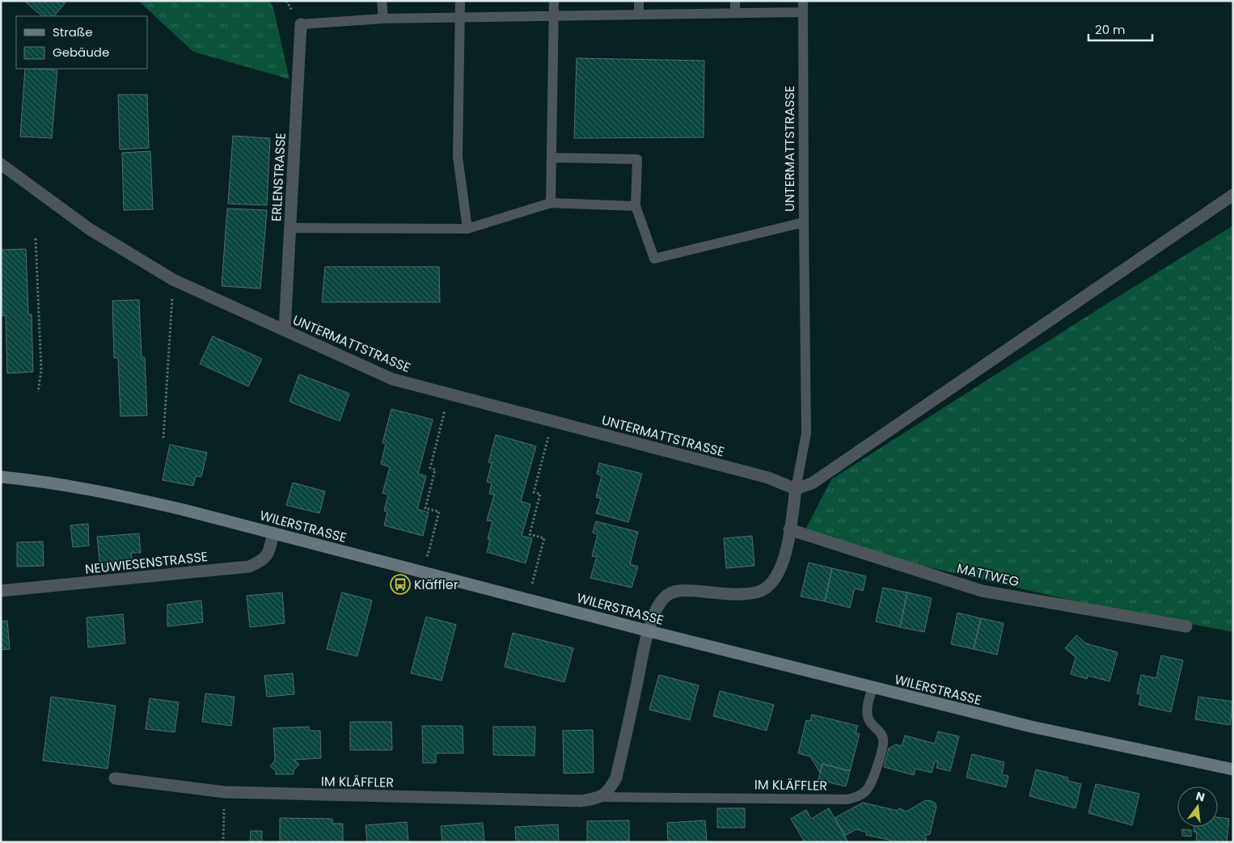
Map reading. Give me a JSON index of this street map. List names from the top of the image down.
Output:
{
  "streets": {
    "main road": ["WILERSTRASSE"],
    "street": [
      "UNTERMATTSTRASSE",
      "ERLENSTRASSE",
      "NEUWIESENSTRASSE",
      "MATTWEG",
      "IM KLÄFFLER"
    ]
  },
  "crossings": [
    ["UNTERMATTSTRASSE", "ERLENSTRASSE"],
    ["UNTERMATTSTRASSE", "WILERSTRASSE"],
    ["UNTERMATTSTRASSE", "MATTWEG"],
    ["WILERSTRASSE", "NEUWIESENSTRASSE"],
    ["WILERSTRASSE", "IM KLÄFFLER"]
  ],
  "places": {
    "bus stop": ["Kläffler"]
  },
  "legend": ["Straße", "Gebäude"],
  "scale_bar": "20 m",
  "north": "top"
}
